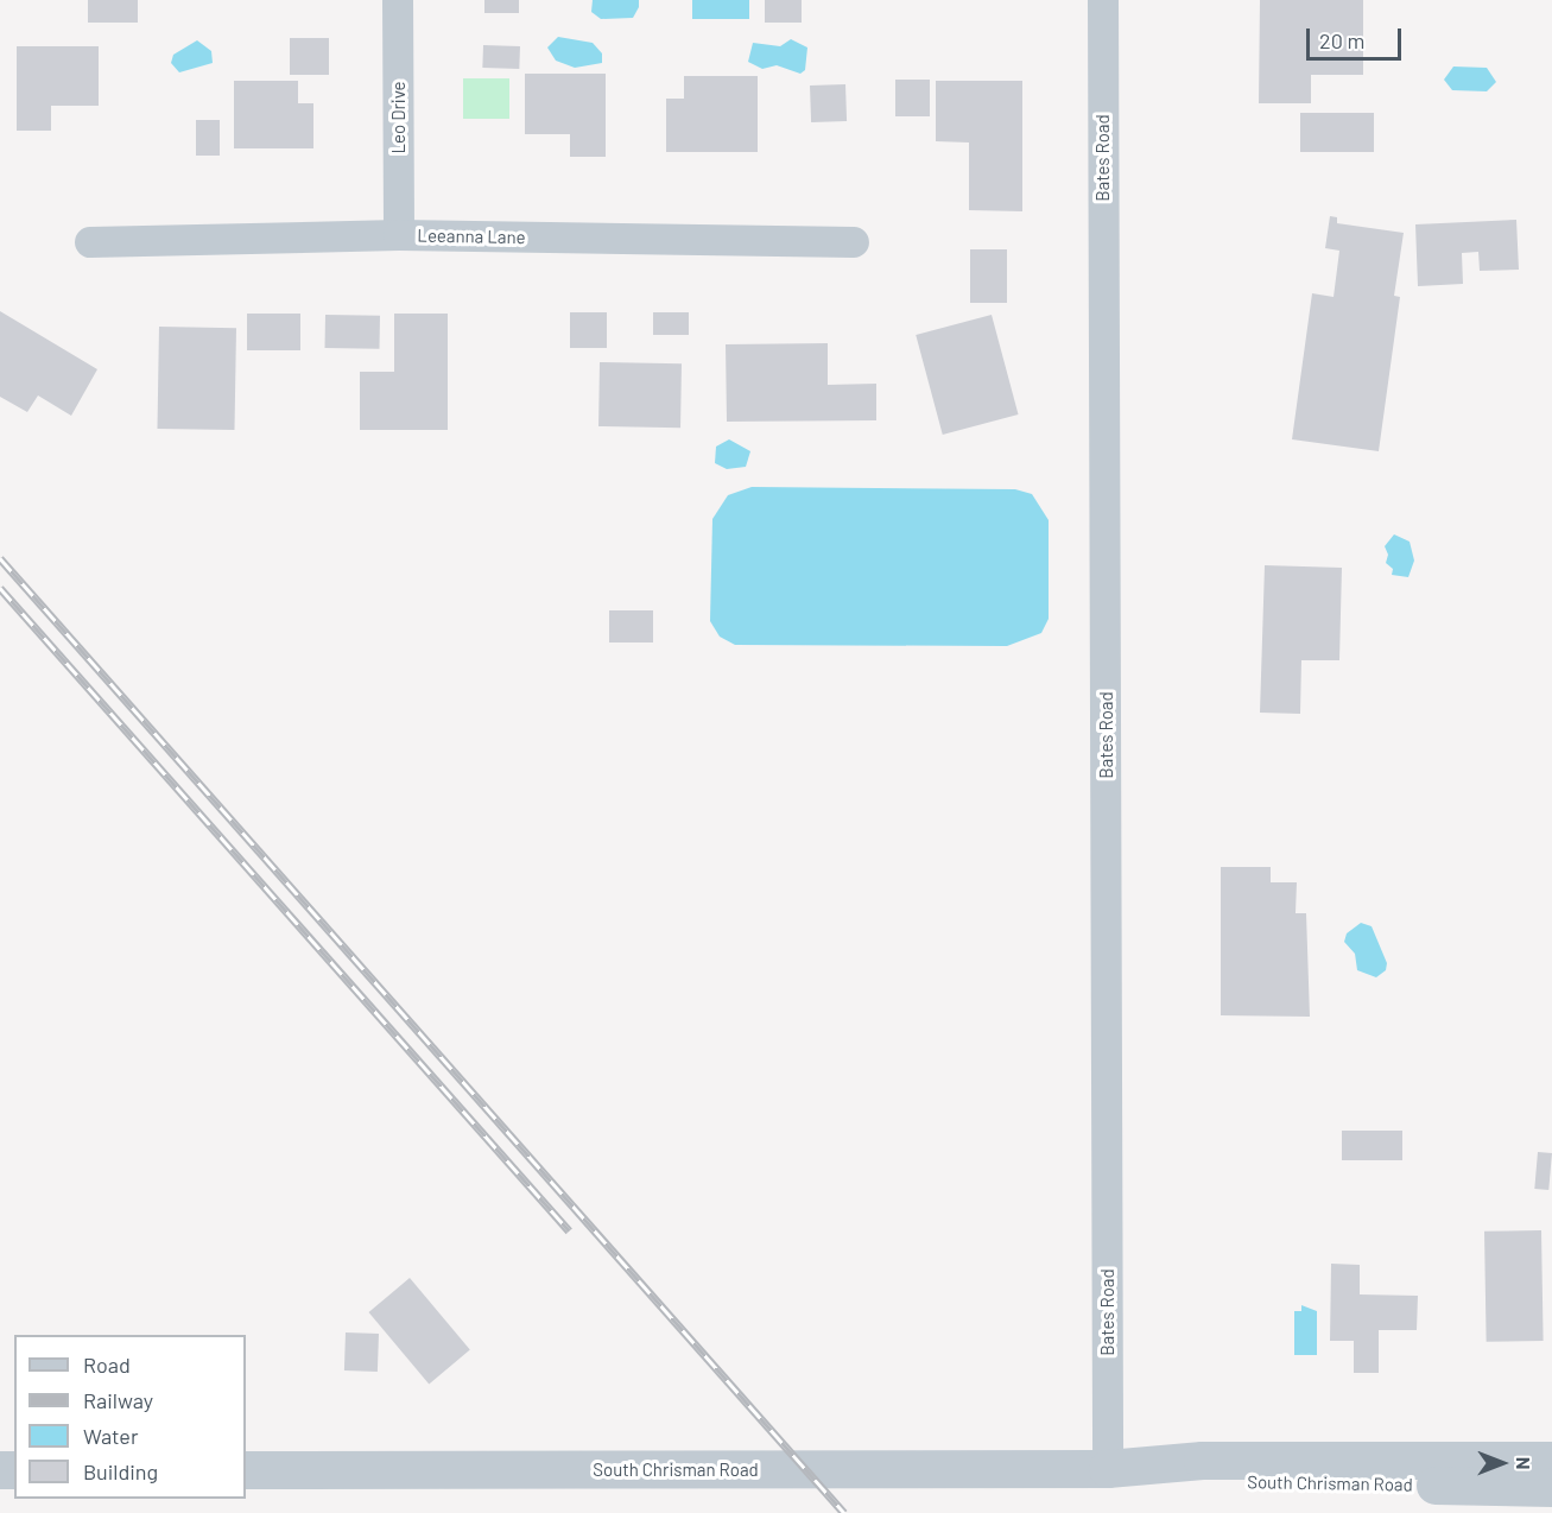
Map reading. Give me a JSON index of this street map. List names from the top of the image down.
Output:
{
  "streets": {
    "street": [
      "Leo Drive",
      "Bates Road",
      "Leeanna Lane",
      "South Chrisman Road"
    ]
  },
  "crossings": [
    ["Leo Drive", "Leeanna Lane"],
    ["Bates Road", "South Chrisman Road"]
  ],
  "legend": [
    "Road",
    "Railway",
    "Water",
    "Building"
  ],
  "scale_bar": "20 m",
  "north": "right"
}
